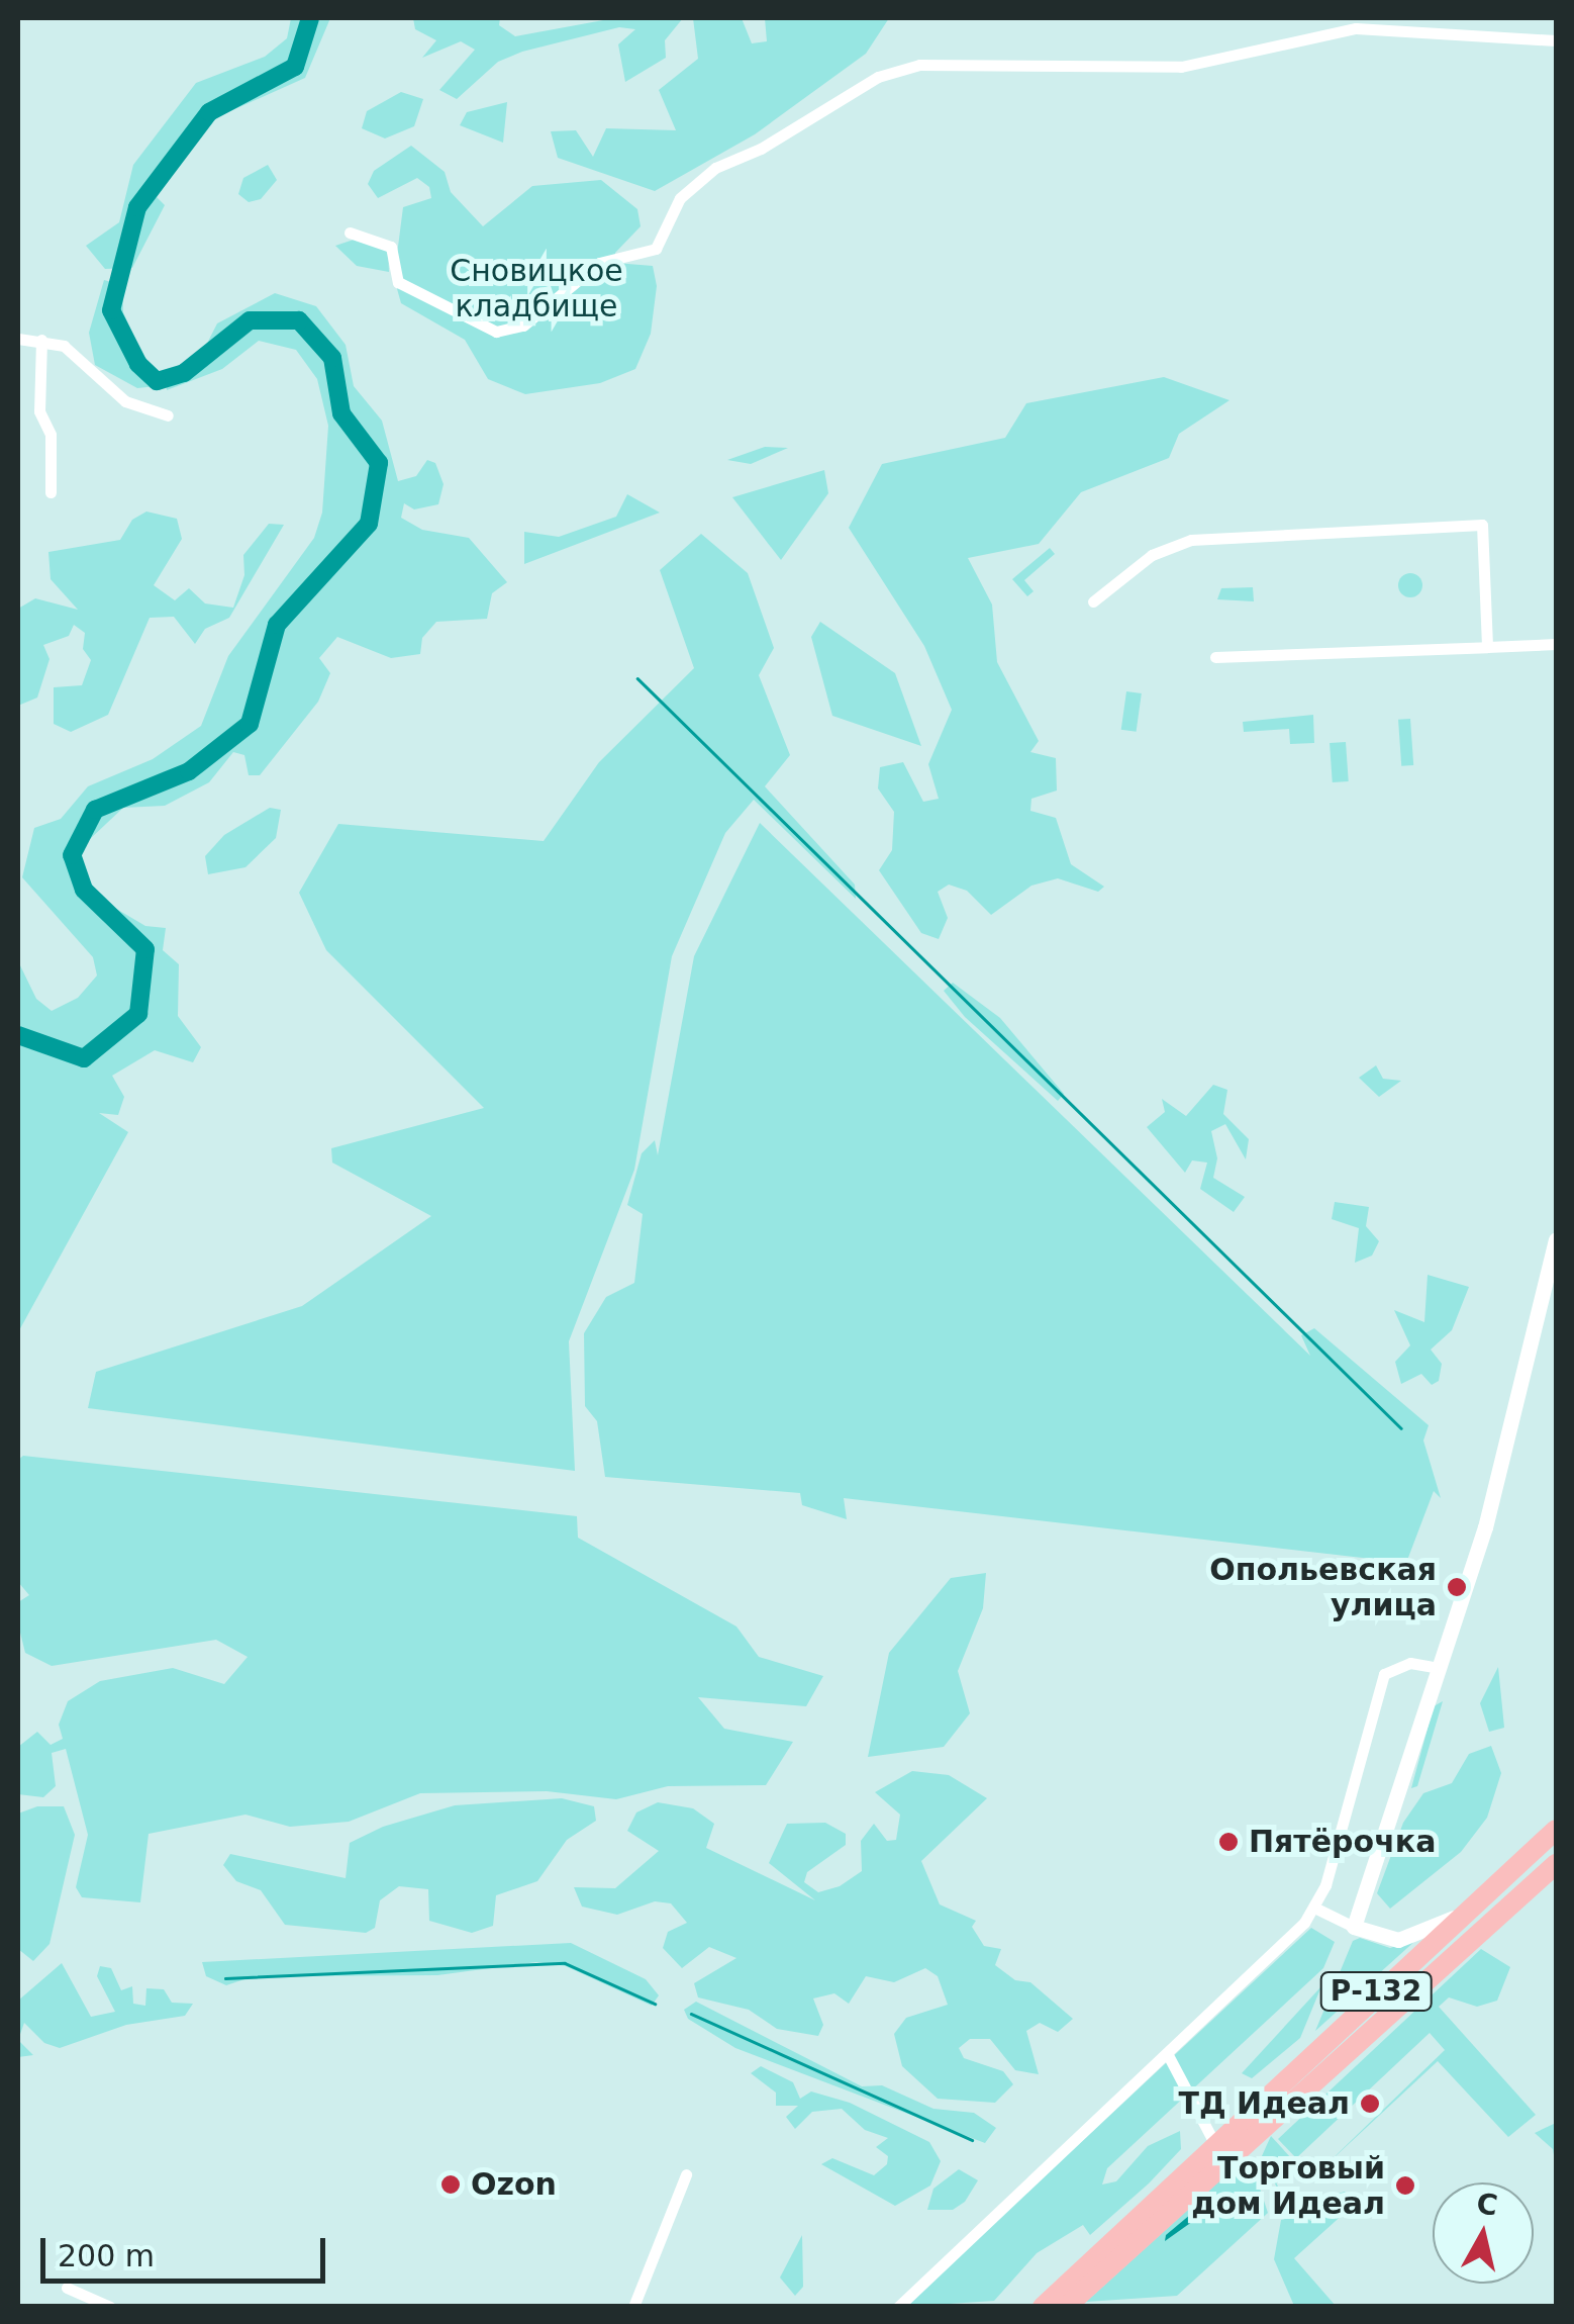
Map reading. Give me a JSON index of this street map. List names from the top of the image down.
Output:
{
  "streets": {
    "highway": ["Р-132"]
  },
  "parks": ["Сновицкое кладбище"],
  "places": [
    "Опольевская улица",
    "Пятёрочка",
    "ТД Идеал",
    "Ozon",
    "Торговый дом Идеал"
  ],
  "scale_bar": "200 m",
  "north": "top"
}
